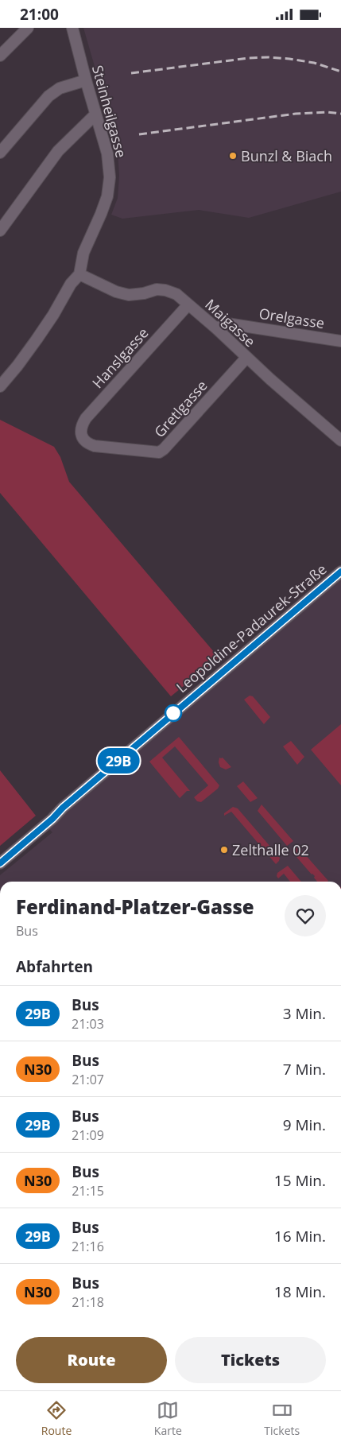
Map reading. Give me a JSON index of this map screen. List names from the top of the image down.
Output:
{
  "streets": {
    "street": [
      "Steinheilgasse",
      "Orelgasse",
      "Maigasse",
      "Hanslgasse",
      "Gretlgasse",
      "Leopoldine-Padaurek-Straße"
    ]
  },
  "crossings": [
    ["Steinheilgasse", "Maigasse"],
    ["Orelgasse", "Maigasse"],
    ["Maigasse", "Hanslgasse"],
    ["Maigasse", "Gretlgasse"],
    ["Hanslgasse", "Gretlgasse"]
  ],
  "places": ["Bunzl & Biach", "Zelthalle 02"],
  "lines": ["bus line 29B"],
  "page": {
    "status": "21:00",
    "on_map": "29B",
    "heading": [
      ["Ferdinand-Platzer-Gasse", "Bus"],
      "Abfahrten"
    ],
    "list": [
      {
        "mark": "29B",
        "name": "Bus",
        "note": "21:03",
        "value": "3 Min."
      },
      {
        "mark": "N30",
        "name": "Bus",
        "note": "21:07",
        "value": "7 Min."
      },
      {
        "mark": "29B",
        "name": "Bus",
        "note": "21:09",
        "value": "9 Min."
      },
      {
        "mark": "N30",
        "name": "Bus",
        "note": "21:15",
        "value": "15 Min."
      },
      {
        "mark": "29B",
        "name": "Bus",
        "note": "21:16",
        "value": "16 Min."
      },
      {
        "mark": "N30",
        "name": "Bus",
        "note": "21:18",
        "value": "18 Min."
      }
    ],
    "buttons": ["Route", "Tickets"],
    "tabs": ["Route", "Karte", "Tickets"]
  }
}
